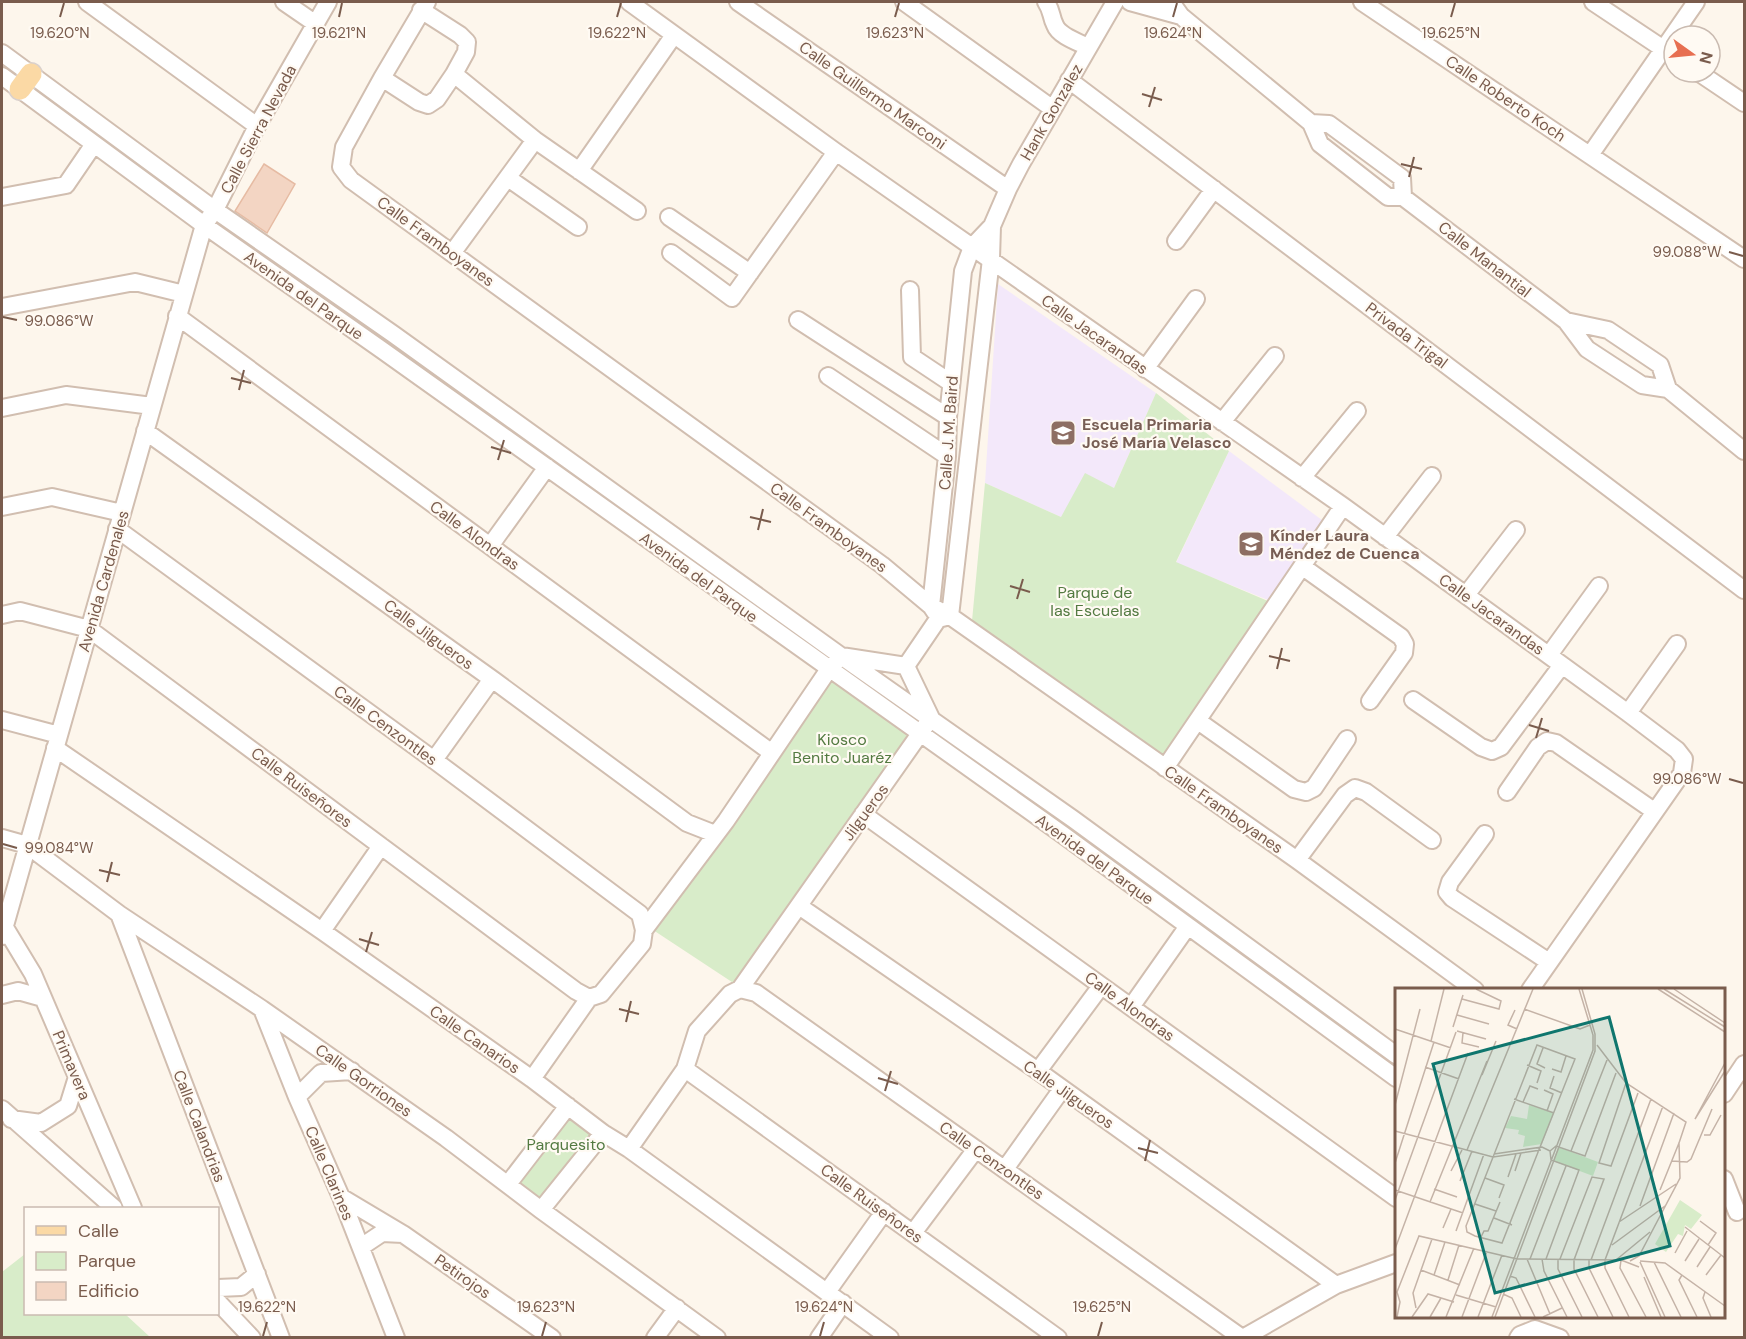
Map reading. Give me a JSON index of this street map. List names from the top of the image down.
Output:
{
  "streets": {
    "street": [
      "Calle Guillermo Marconi",
      "Calle Roberto Koch",
      "Hank Gonzalez",
      "Calle Sierra Nevada",
      "Calle Framboyanes",
      "Calle Manantial",
      "Avenida del Parque",
      "Calle Jacarandas",
      "Privada Trigal",
      "Calle J. M. Baird",
      "Calle Alondras",
      "Avenida Cardenales",
      "Calle Jilgueros",
      "Calle Cenzontles",
      "Calle Ruiseñores",
      "Jilgueros",
      "Calle Canarios",
      "Primavera",
      "Calle Gorriones",
      "Calle Calandrias",
      "Calle Clarines",
      "Petirojos"
    ]
  },
  "crossings": [
    ["Calle Guillermo Marconi", "Hank Gonzalez"],
    ["Hank Gonzalez", "Calle Jacarandas"],
    ["Hank Gonzalez", "Privada Trigal"],
    ["Hank Gonzalez", "Calle J. M. Baird"],
    ["Calle Sierra Nevada", "Avenida del Parque"],
    ["Calle Sierra Nevada", "Avenida Cardenales"],
    ["Calle Framboyanes", "Calle J. M. Baird"],
    ["Avenida del Parque", "Avenida Cardenales"],
    ["Avenida del Parque", "Jilgueros"],
    ["Calle Jacarandas", "Calle J. M. Baird"],
    ["Calle Alondras", "Avenida Cardenales"],
    ["Calle Alondras", "Jilgueros"],
    ["Avenida Cardenales", "Calle Jilgueros"],
    ["Avenida Cardenales", "Calle Cenzontles"],
    ["Avenida Cardenales", "Calle Ruiseñores"],
    ["Avenida Cardenales", "Calle Canarios"],
    ["Avenida Cardenales", "Primavera"],
    ["Avenida Cardenales", "Calle Gorriones"],
    ["Calle Jilgueros", "Jilgueros"],
    ["Calle Cenzontles", "Jilgueros"],
    ["Calle Ruiseñores", "Jilgueros"],
    ["Jilgueros", "Calle Canarios"],
    ["Calle Gorriones", "Calle Calandrias"],
    ["Calle Gorriones", "Calle Clarines"],
    ["Calle Clarines", "Petirojos"]
  ],
  "parks": ["Parque de las Escuelas", "Kiosco Benito Juaréz", "Parquesito"],
  "places": {
    "school or university": ["Escuela Primaria José María Velasco", "Kínder Laura Méndez de Cuenca"]
  },
  "legend": ["Calle", "Parque", "Edificio"],
  "north": "right",
  "coordinates": [
    "19.620°N",
    "19.621°N",
    "19.622°N",
    "19.623°N",
    "19.624°N",
    "19.625°N",
    "99.088°W",
    "99.086°W",
    "99.084°W"
  ]
}
